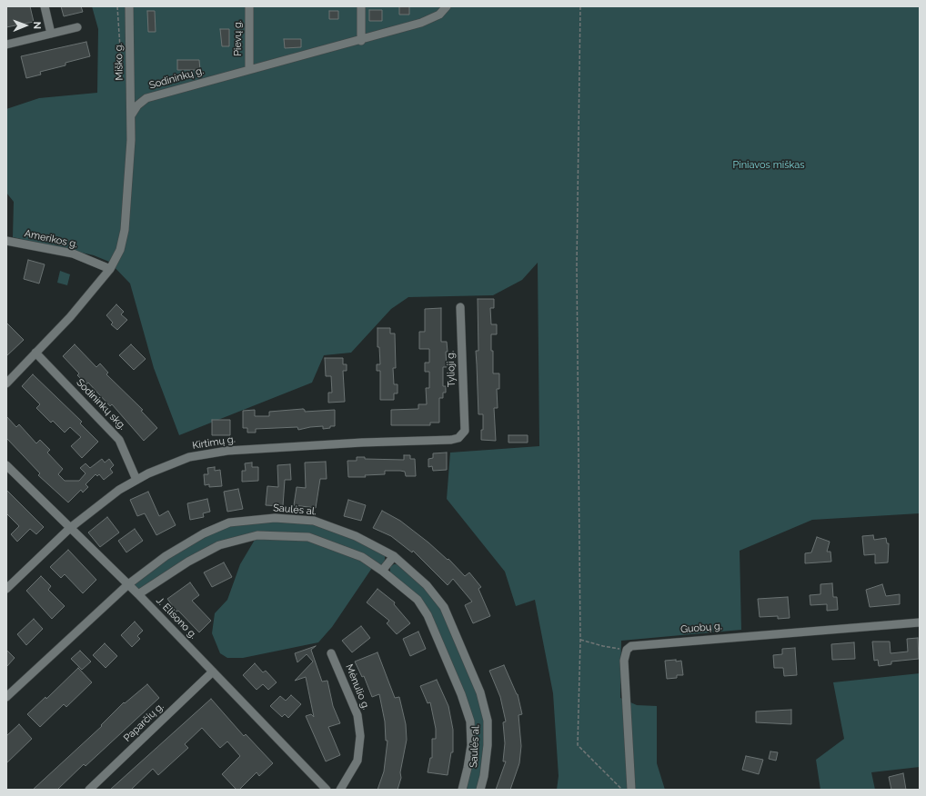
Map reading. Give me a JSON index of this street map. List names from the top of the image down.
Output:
{
  "streets": {
    "street": [
      "Pievų g.",
      "Miško g.",
      "Sodininkų g.",
      "Amerikos g.",
      "Tylioji g.",
      "Sodininkų skg.",
      "Kirtimų g.",
      "Saulės al.",
      "J. Elisono g.",
      "Guobų g.",
      "Mėnulio g.",
      "Paparčių g."
    ]
  },
  "crossings": [
    ["Pievų g.", "Sodininkų g."],
    ["Miško g.", "Sodininkų g."],
    ["Tylioji g.", "Kirtimų g."],
    ["Sodininkų skg.", "Kirtimų g."],
    ["Kirtimų g.", "J. Elisono g."],
    ["Saulės al.", "J. Elisono g."],
    ["J. Elisono g.", "Paparčių g."]
  ],
  "parks": ["Piniavos miškas"],
  "north": "right"
}
